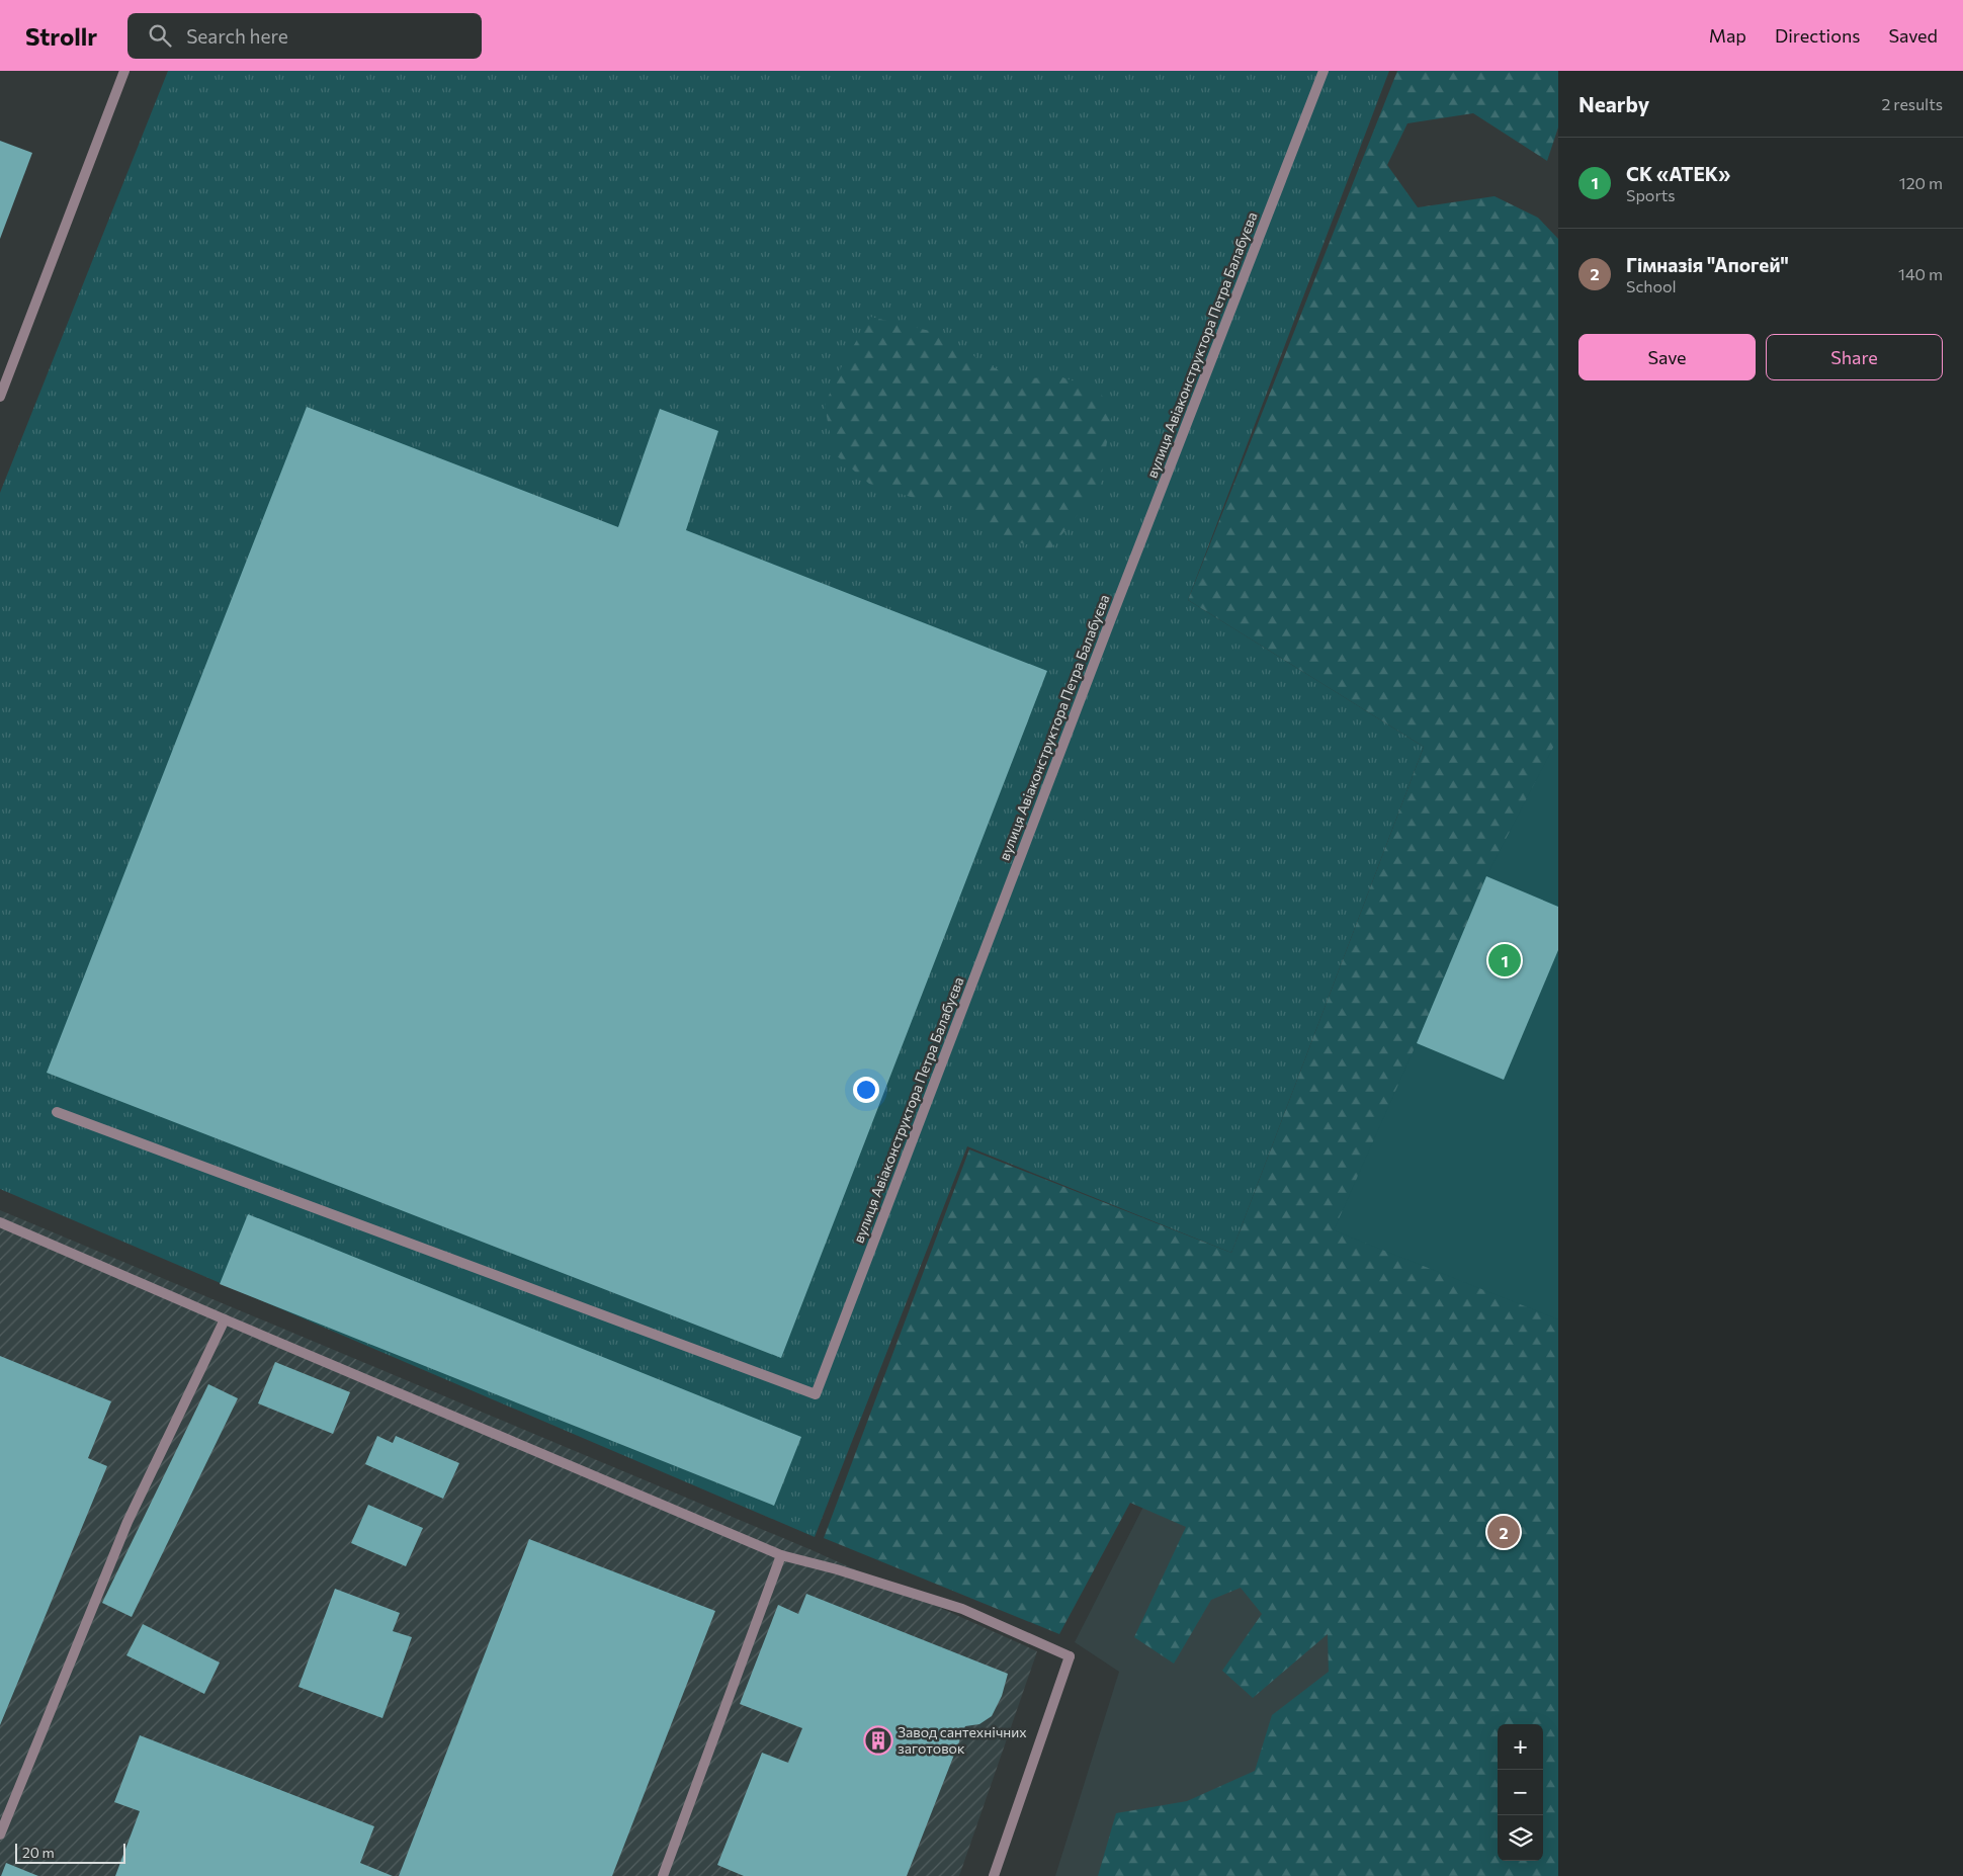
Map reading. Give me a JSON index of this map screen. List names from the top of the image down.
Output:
{
  "streets": {
    "street": ["вулиця Авіаконструктора Петра Балабуєва"]
  },
  "places": {
    "building": ["Завод сантехнічних заготовок"]
  },
  "scale_bar": "20 m",
  "page": {
    "header": "Strollr",
    "search": "Search here",
    "nav": ["Map", "Directions", "Saved"],
    "heading": ["Nearby", "2 results"],
    "list": [
      {
        "mark": "1",
        "name": "СК «АТЕК»",
        "note": "Sports",
        "value": "120 m"
      },
      {
        "mark": "2",
        "name": "Гімназія \"Апогей\"",
        "note": "School",
        "value": "140 m"
      }
    ],
    "buttons": ["Save", "Share"],
    "pins": ["1", "2"],
    "map_buttons": ["+", "−"],
    "scale": "20 m"
  }
}
